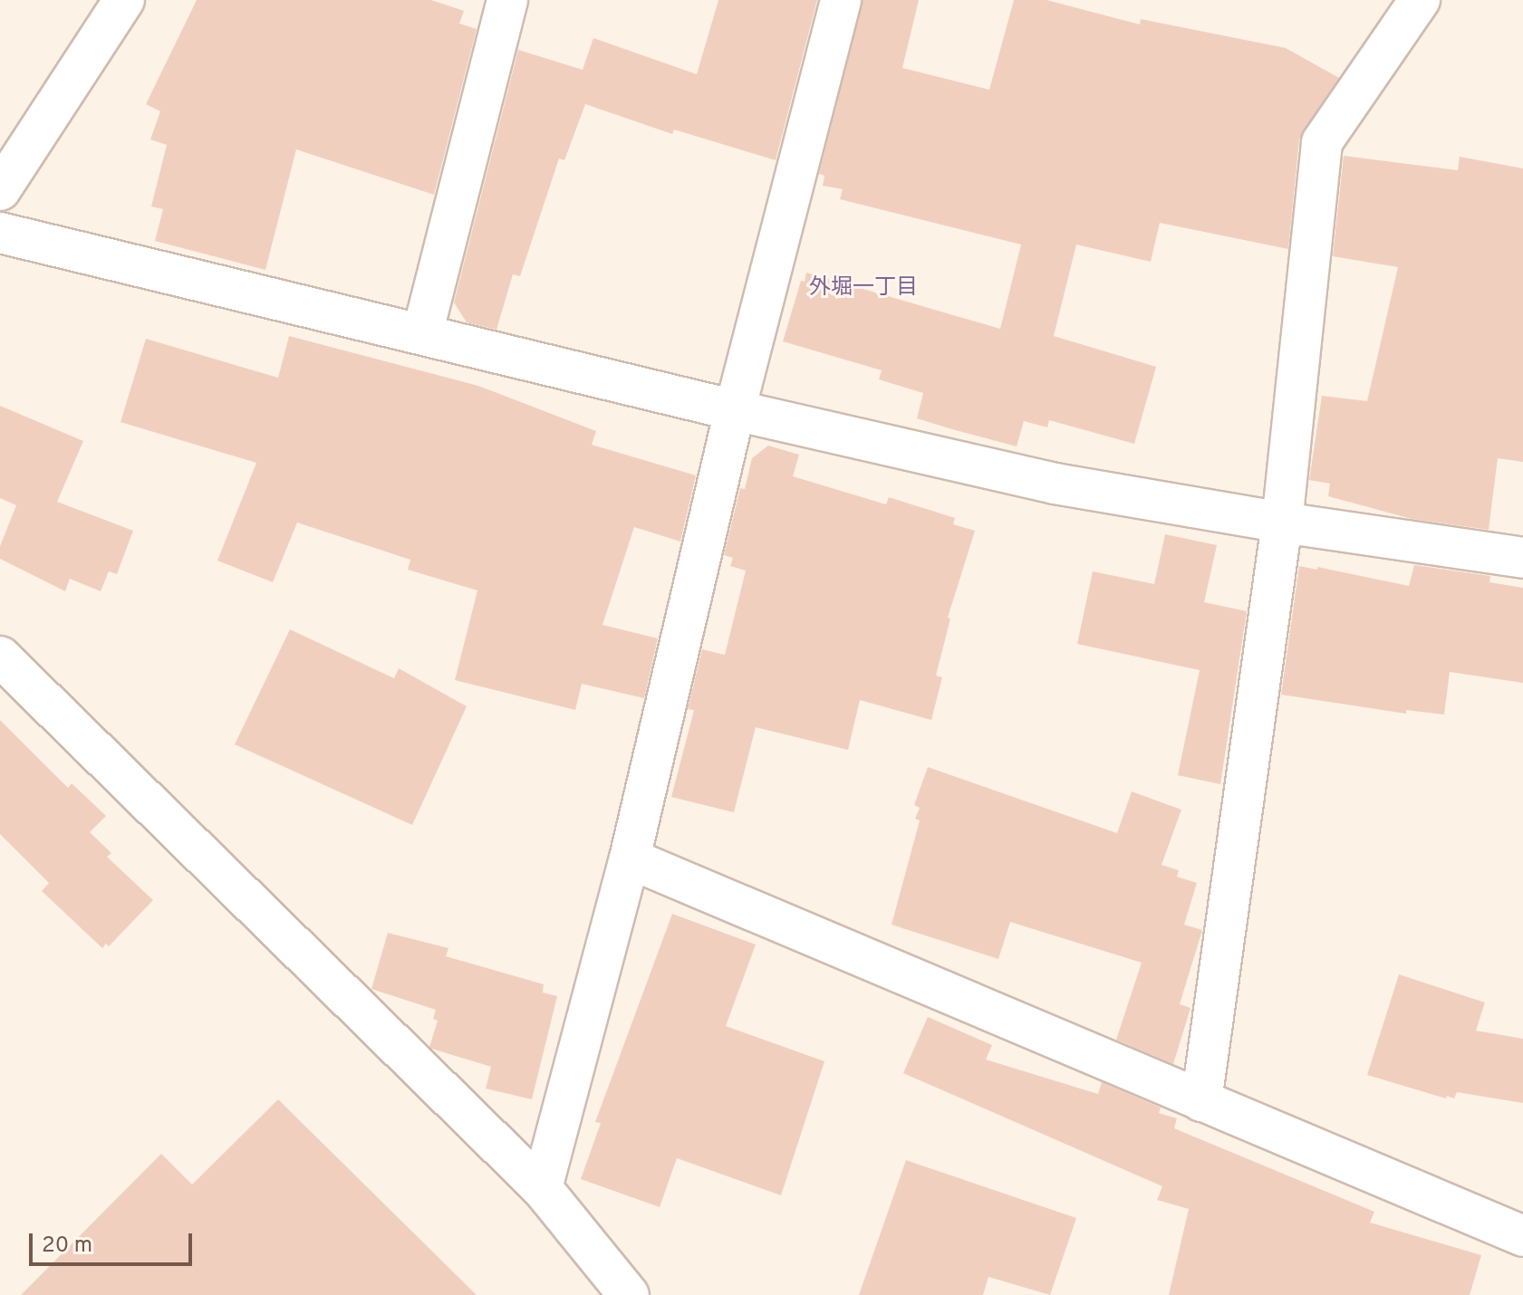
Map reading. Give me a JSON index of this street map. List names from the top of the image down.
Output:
{
  "districts": ["外堀一丁目"],
  "scale_bar": "20 m"
}
